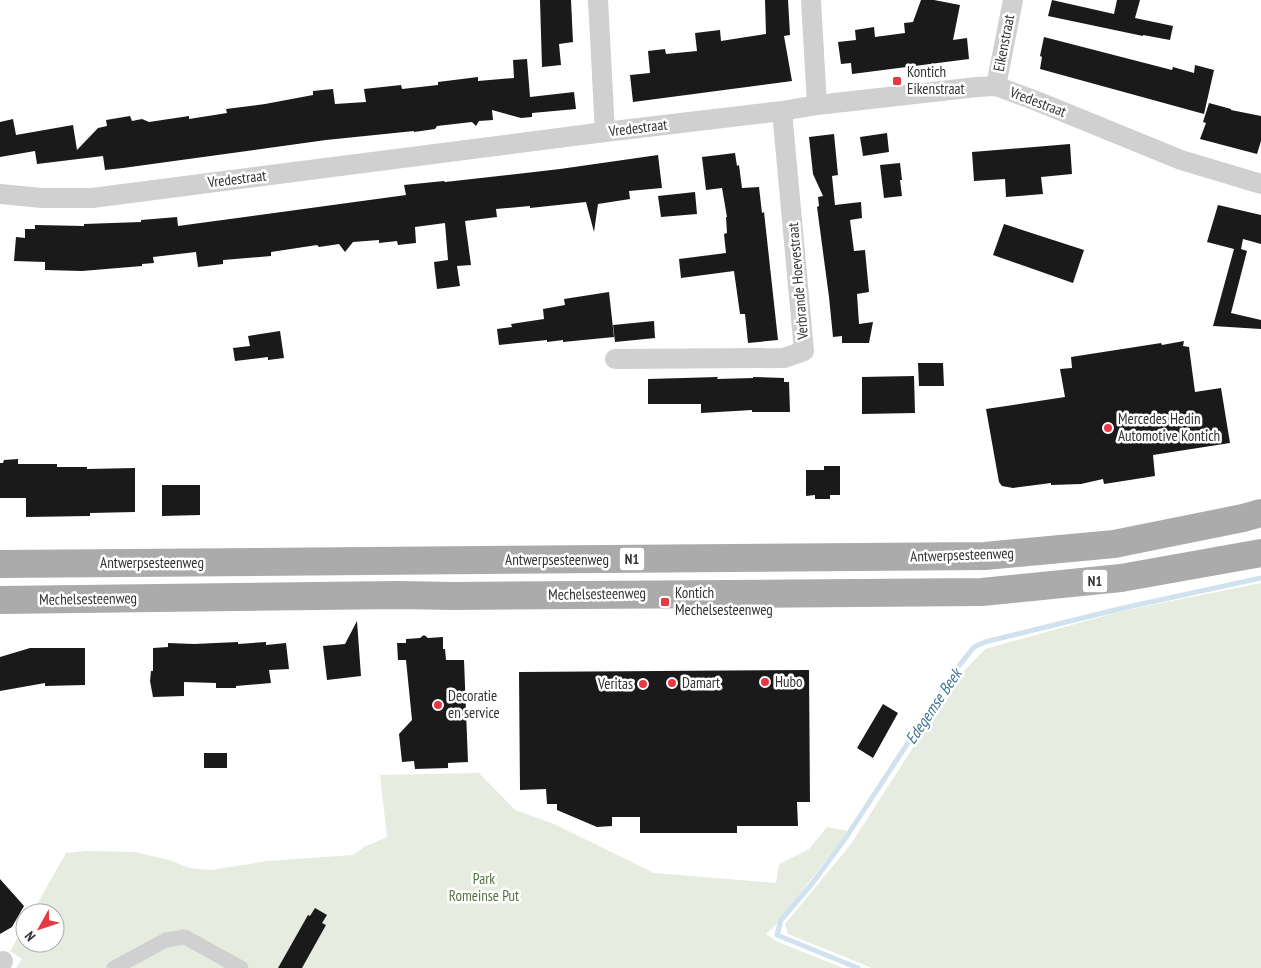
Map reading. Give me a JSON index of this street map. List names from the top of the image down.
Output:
{
  "streets": {
    "main road": ["Antwerpsesteenweg", "N1", "Mechelsesteenweg"],
    "street": ["Eikenstraat", "Vredestraat", "Verbrande Hoevestraat"]
  },
  "crossings": [
    ["Eikenstraat", "Vredestraat"],
    ["Vredestraat", "Verbrande Hoevestraat"],
    ["Antwerpsesteenweg", "Mechelsesteenweg"]
  ],
  "water": ["Edegemse Beek"],
  "parks": ["Park Romeinse Put"],
  "places": {
    "transit": ["Kontich Eikenstraat", "Kontich Mechelsesteenweg"],
    "other": [
      "Mercedes Hedin Automotive Kontich",
      "Hubo",
      "Damart",
      "Veritas",
      "Decoratie en service"
    ]
  },
  "north": "bottom left"
}
